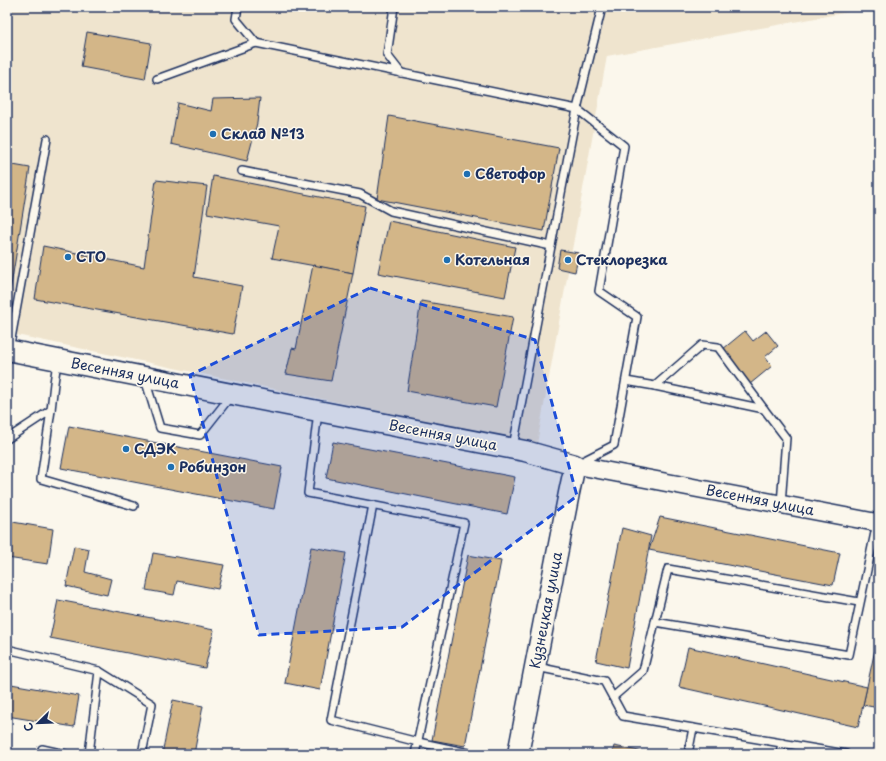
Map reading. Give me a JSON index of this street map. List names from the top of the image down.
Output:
{
  "streets": {
    "main road": ["Весенняя улица", "Кузнецкая улица"]
  },
  "crossings": [
    ["Весенняя улица", "Кузнецкая улица"]
  ],
  "places": [
    "Склад №13",
    "Светофор",
    "СТО",
    "Котельная",
    "Стеклорезка",
    "СДЭК",
    "Робинзон"
  ],
  "north": "bottom left"
}
